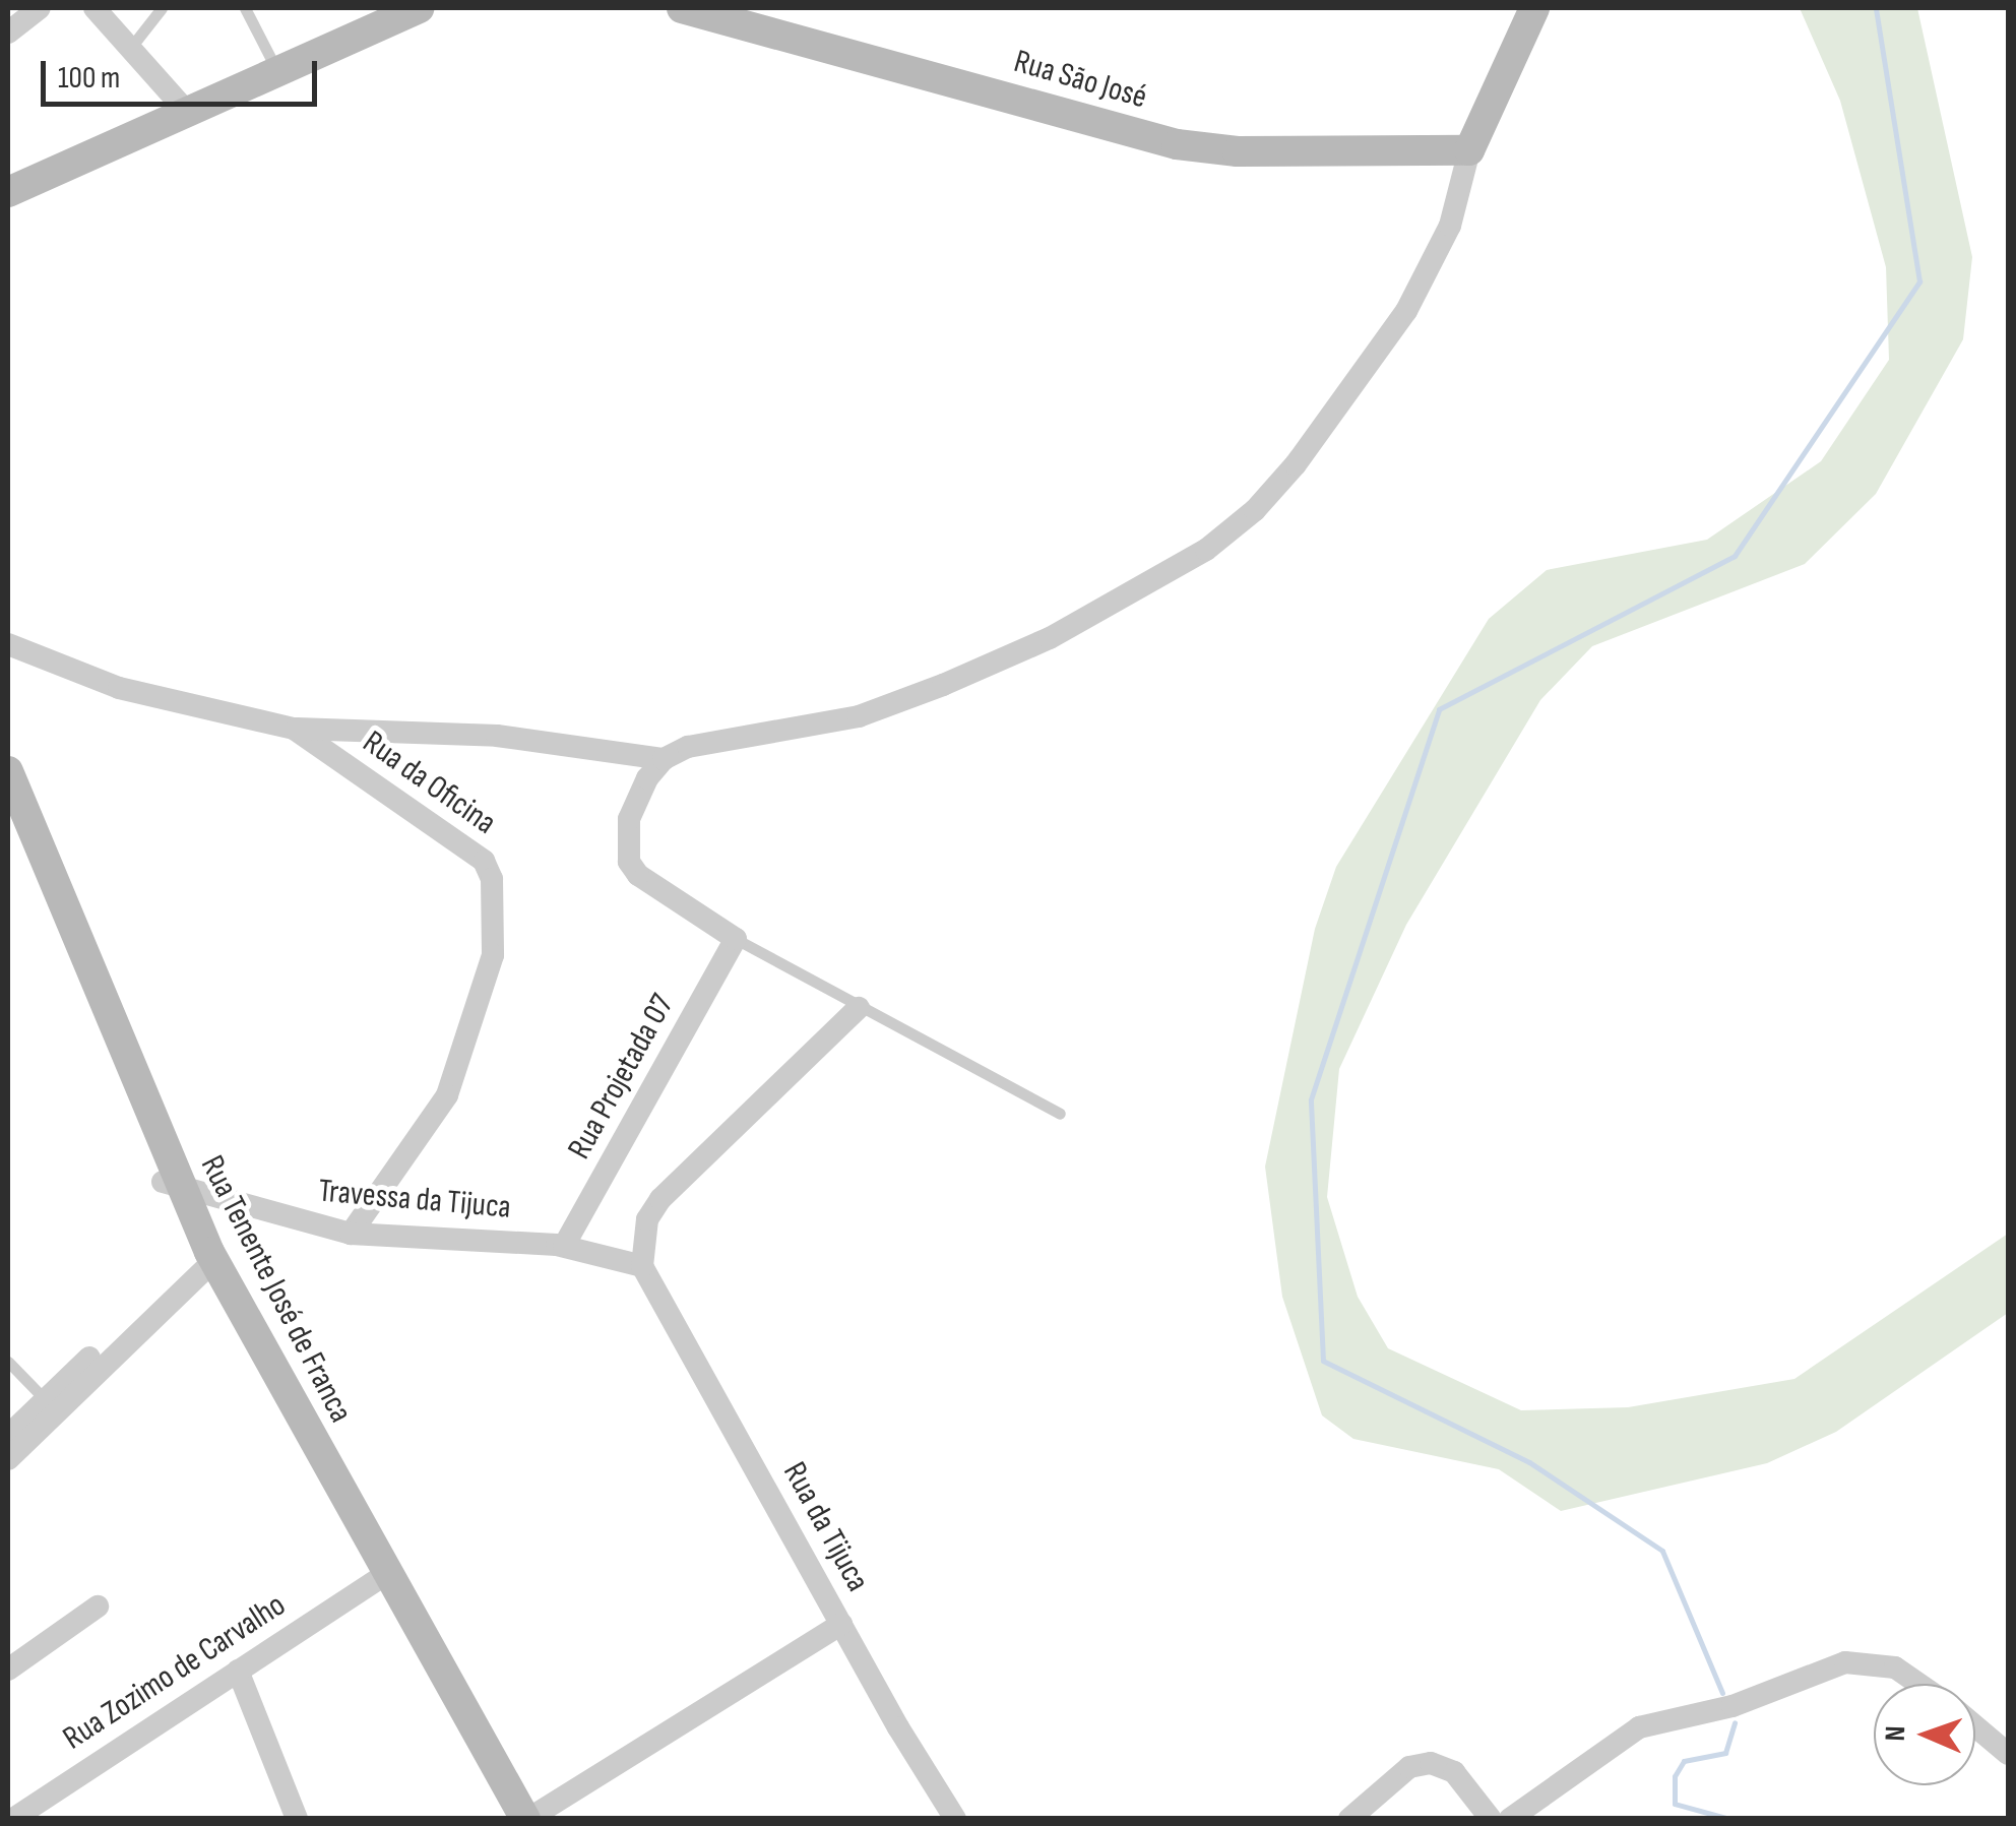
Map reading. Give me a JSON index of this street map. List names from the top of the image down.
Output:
{
  "streets": {
    "main road": ["Rua São José", "Rua Tenente José de Franca"],
    "street": [
      "Rua da Oficina",
      "Rua Projetada 07",
      "Travessa da Tijuca",
      "Rua da Tijuca",
      "Rua Zozimo de Carvalho"
    ]
  },
  "crossings": [
    ["Rua da Oficina", "Travessa da Tijuca"],
    ["Rua Projetada 07", "Travessa da Tijuca"],
    ["Travessa da Tijuca", "Rua Tenente José de Franca"],
    ["Travessa da Tijuca", "Rua da Tijuca"],
    ["Rua Tenente José de Franca", "Rua Zozimo de Carvalho"]
  ],
  "scale_bar": "100 m",
  "north": "left"
}
